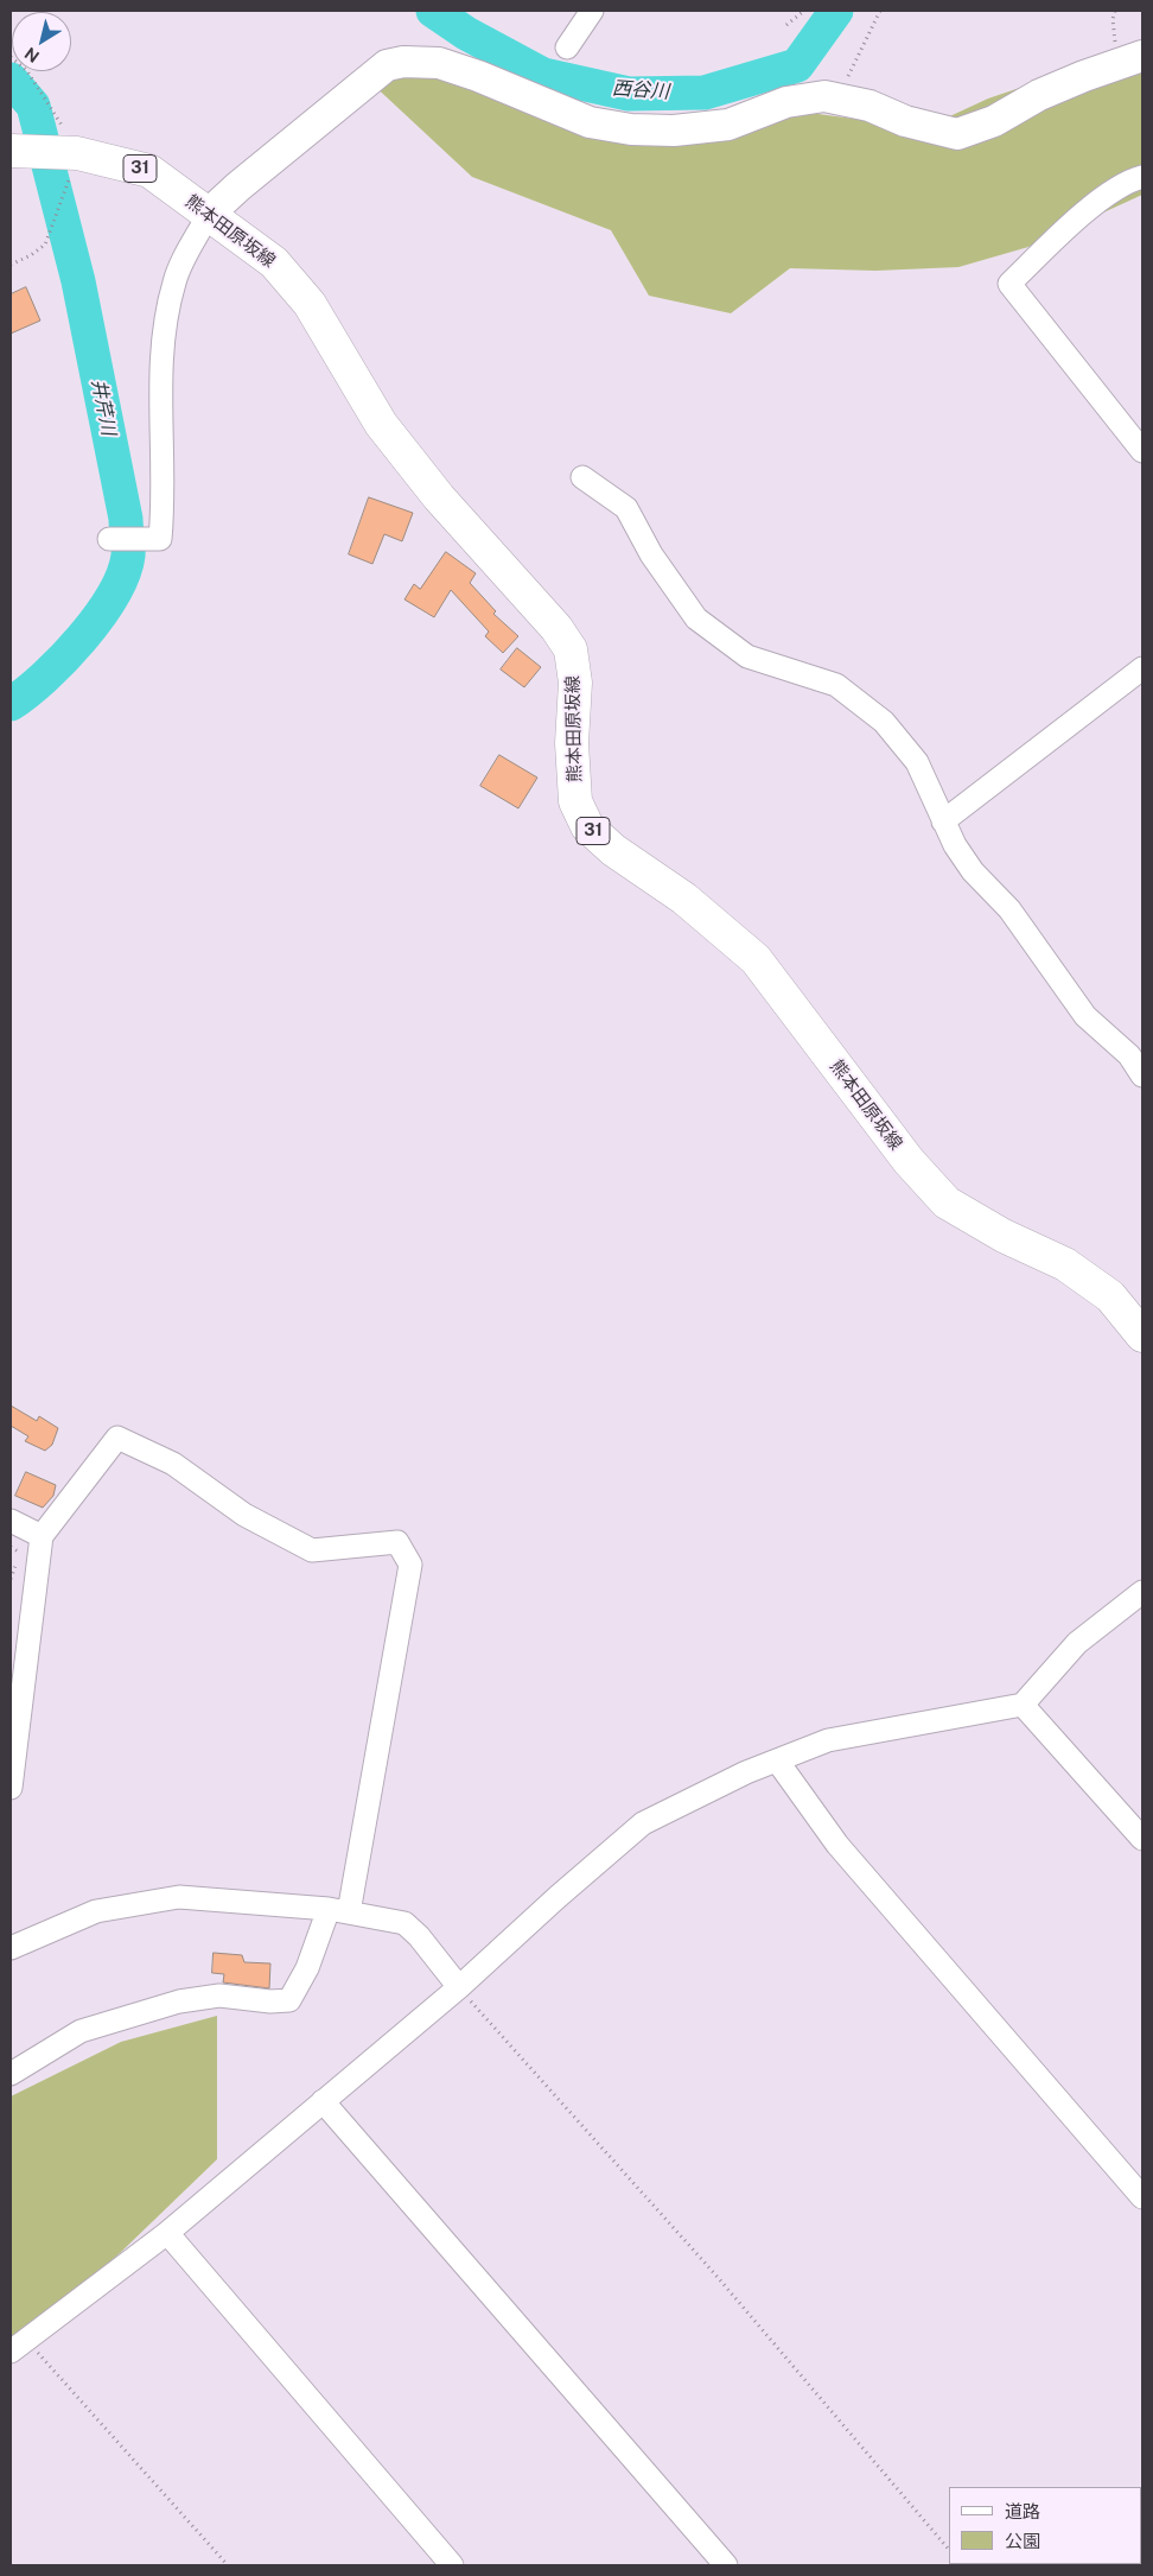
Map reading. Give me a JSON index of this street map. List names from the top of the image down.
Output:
{
  "streets": {
    "main road": ["31", "熊本田原坂線"]
  },
  "water": ["西谷川", "井芹川"],
  "legend": ["道路", "公園"],
  "north": "bottom left"
}
